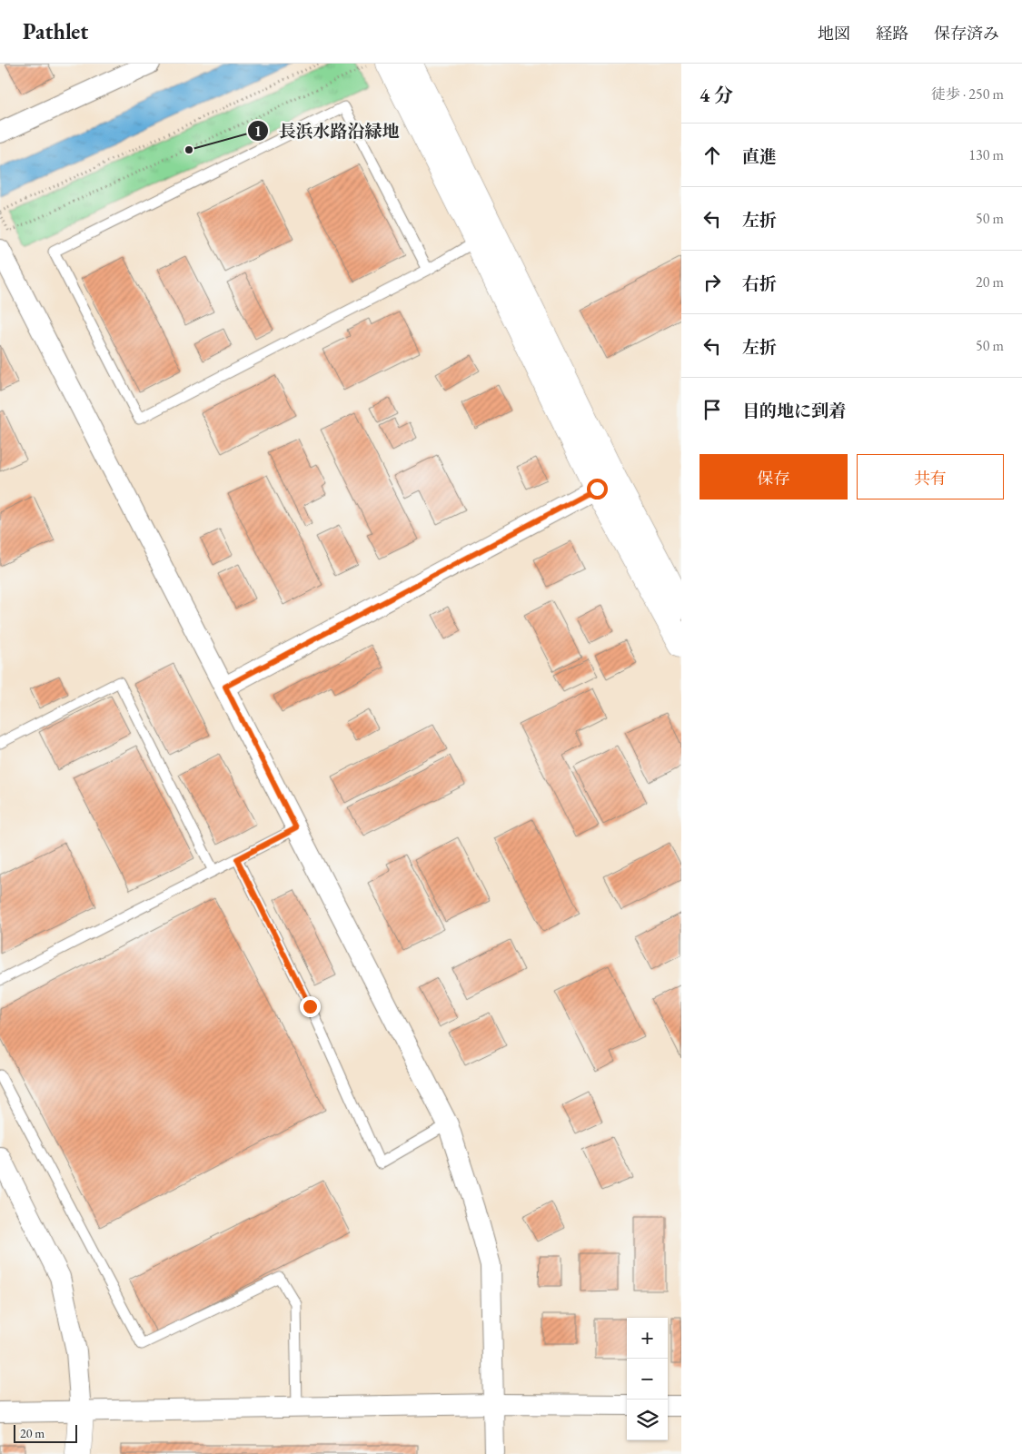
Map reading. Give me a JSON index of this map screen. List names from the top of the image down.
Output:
{
  "places": ["長浜水路沿緑地"],
  "scale_bar": "20 m",
  "page": {
    "header": "Pathlet",
    "nav": ["地図", "経路", "保存済み"],
    "heading": ["4 分", "徒歩 · 250 m"],
    "list": [
      ["直進", "130 m"],
      ["左折", "50 m"],
      ["右折", "20 m"],
      ["左折", "50 m"],
      "目的地に到着"
    ],
    "buttons": ["保存", "共有"],
    "map_buttons": ["+", "−"],
    "scale": "20 m"
  }
}
